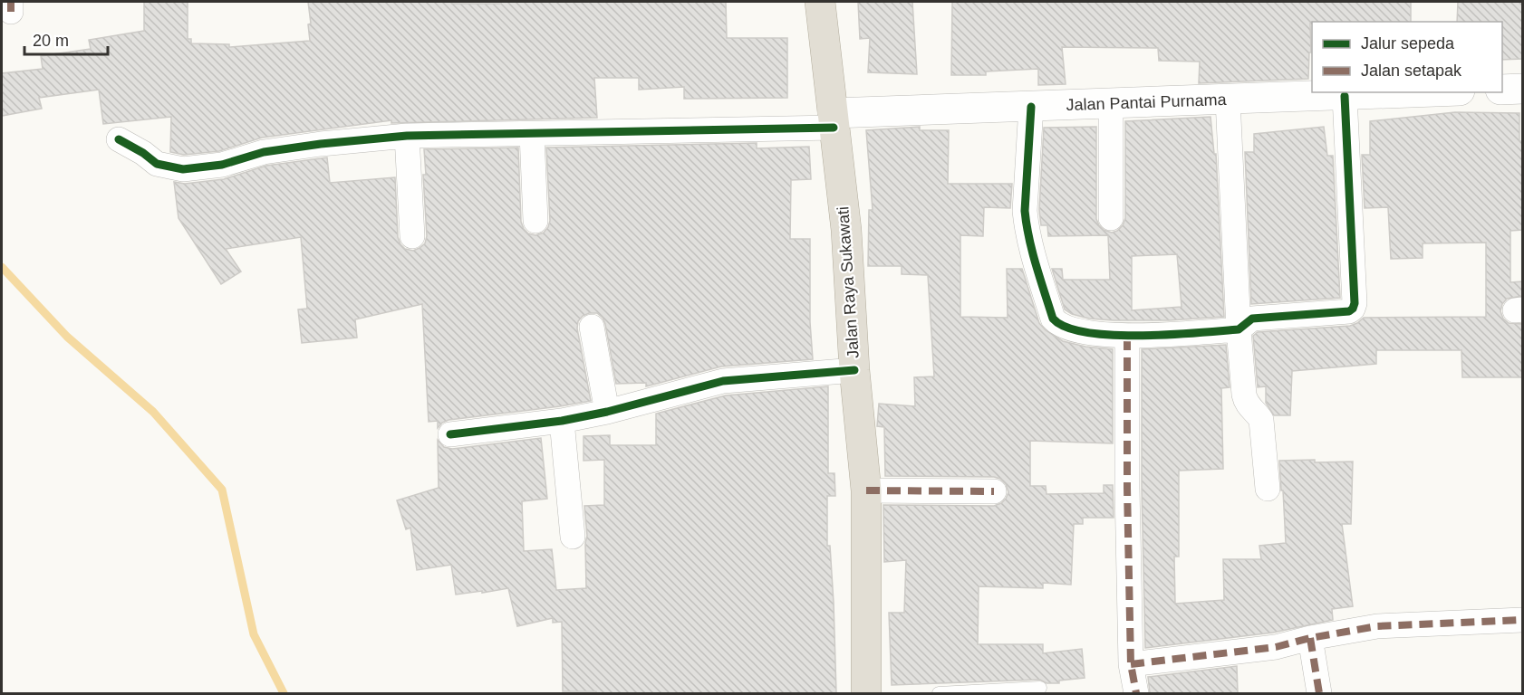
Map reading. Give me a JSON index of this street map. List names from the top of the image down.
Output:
{
  "streets": {
    "highway": ["Jalan Raya Sukawati"],
    "street": ["Jalan Pantai Purnama"]
  },
  "crossings": [
    ["Jalan Pantai Purnama", "Jalan Raya Sukawati"]
  ],
  "legend": ["Jalur sepeda", "Jalan setapak"],
  "scale_bar": "20 m"
}
